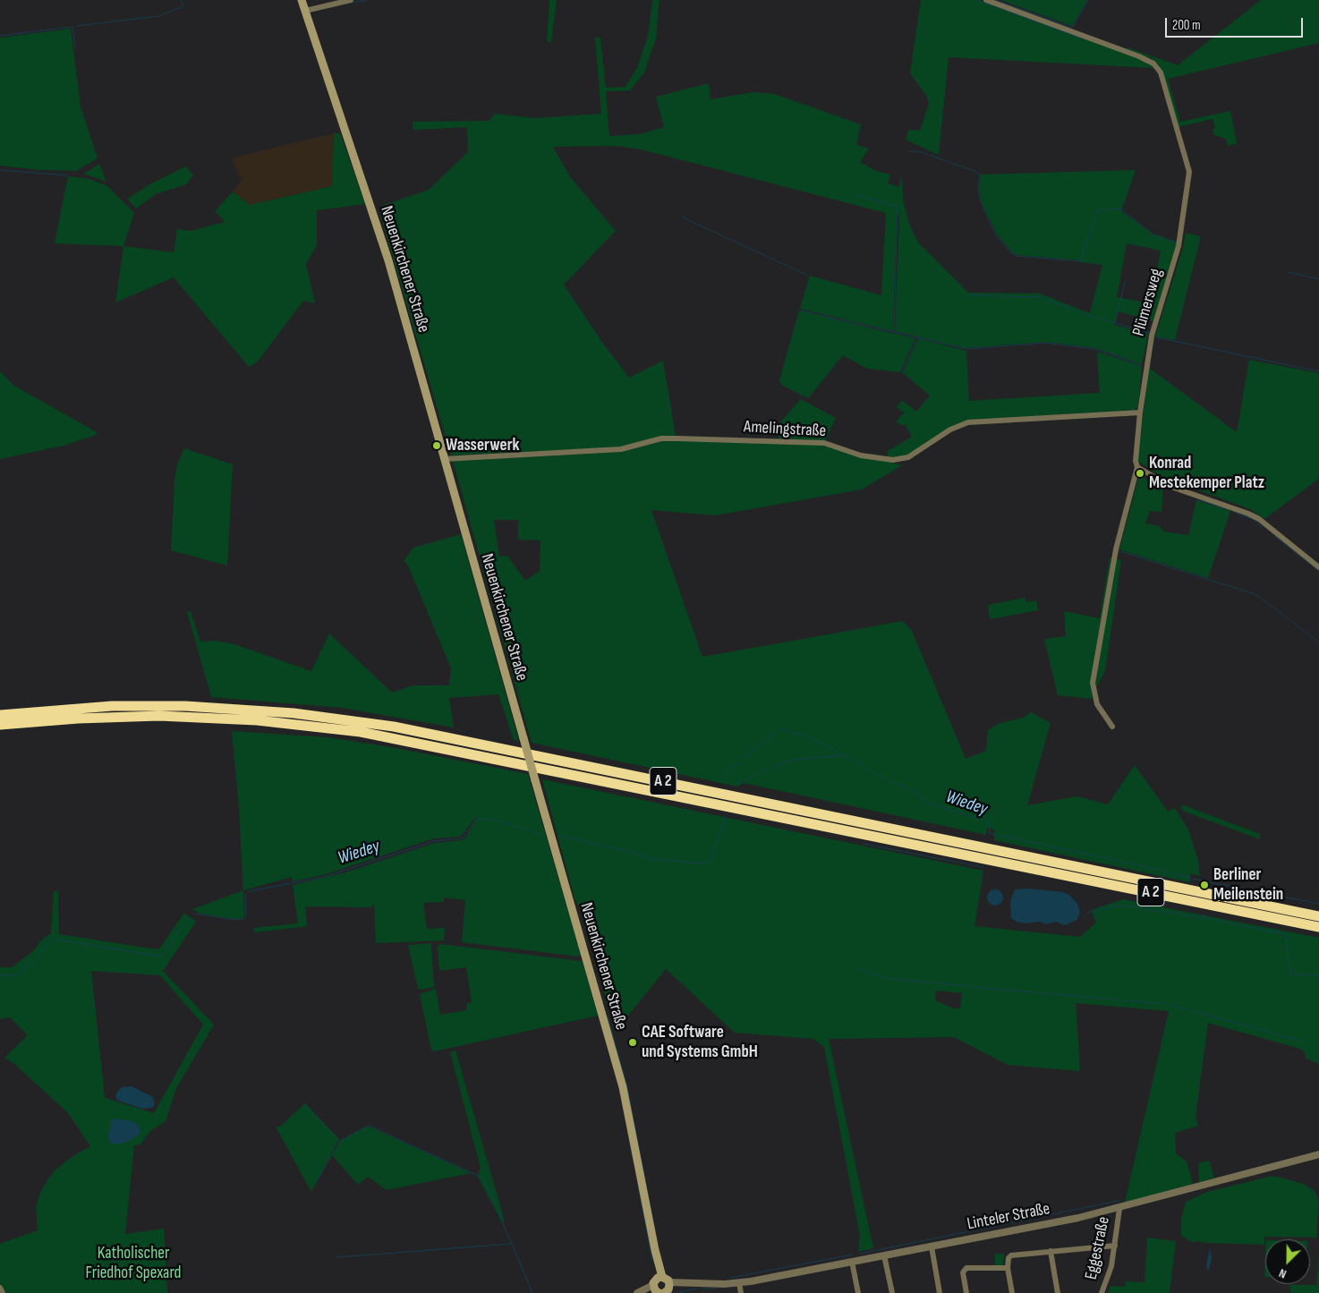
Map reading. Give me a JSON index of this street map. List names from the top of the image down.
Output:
{
  "streets": {
    "highway": ["A 2"],
    "main road": ["Neuenkirchener Straße"],
    "street": [
      "Plümersweg",
      "Amelingstraße",
      "Linteler Straße",
      "Eggestraße"
    ]
  },
  "crossings": [
    ["Neuenkirchener Straße", "Amelingstraße"],
    ["Plümersweg", "Amelingstraße"],
    ["Linteler Straße", "Eggestraße"]
  ],
  "water": ["Wiedey"],
  "parks": ["Katholischer Friedhof Spexard"],
  "places": [
    "Wasserwerk",
    "Konrad Mestekemper Platz",
    "Berliner Meilenstein",
    "CAE Software und Systems GmbH"
  ],
  "scale_bar": "200 m",
  "north": "bottom left"
}
